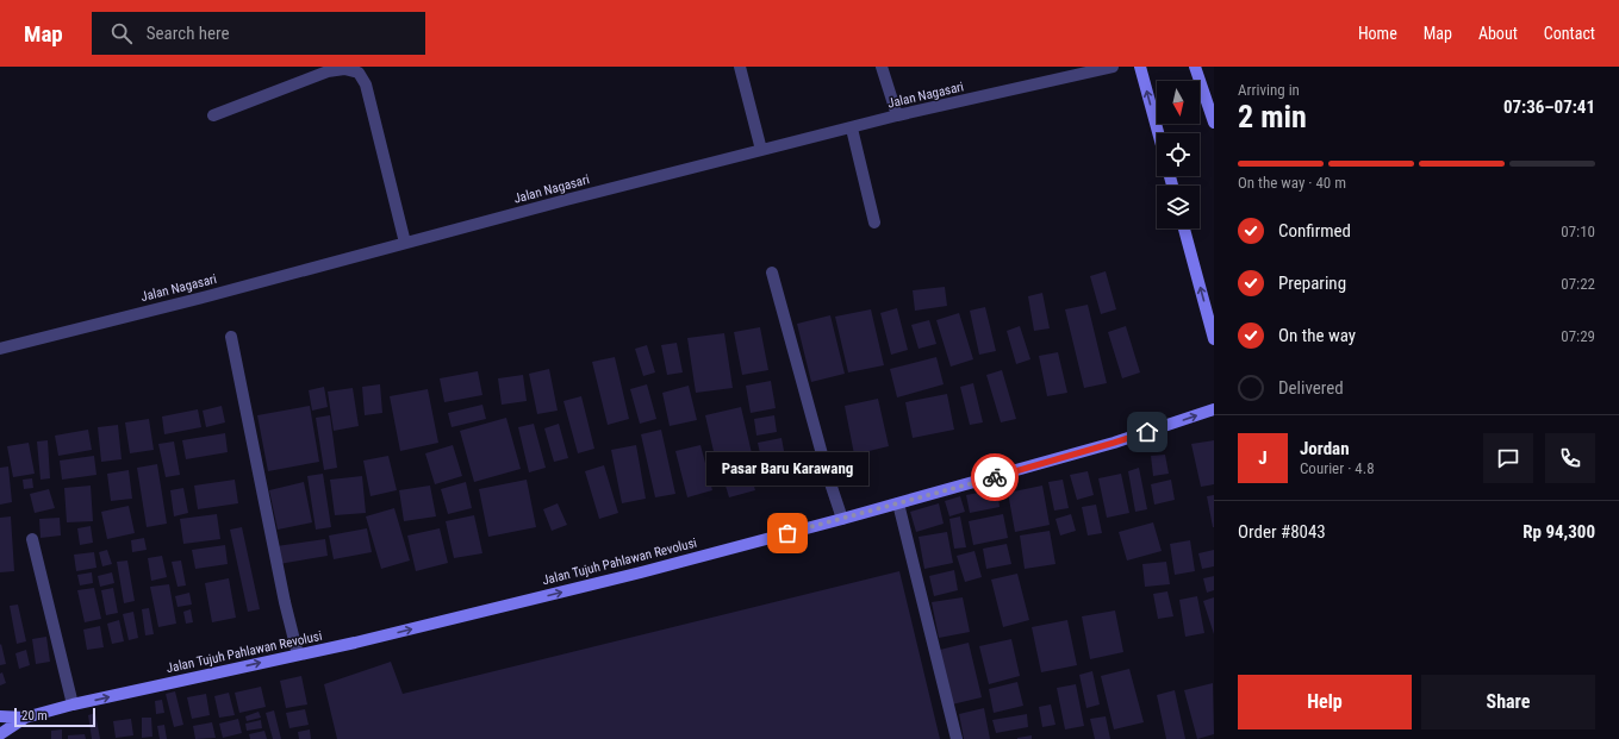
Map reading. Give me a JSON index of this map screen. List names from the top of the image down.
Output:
{
  "streets": {
    "main road": ["Jalan Tujuh Pahlawan Revolusi"],
    "street": ["Jalan Nagasari"]
  },
  "one_way": ["Jalan Tujuh Pahlawan Revolusi"],
  "places": ["Pasar Baru Karawang"],
  "scale_bar": "20 m",
  "north": "bottom",
  "page": {
    "header": "Map",
    "search": "Search here",
    "nav": [
      "Home",
      "Map",
      "About",
      "Contact"
    ],
    "heading": ["2 min", "Arriving in", "07:36–07:41"],
    "panel": [
      "Jordan",
      "Courier · 4.8",
      "Order #8043",
      "Rp 94,300"
    ],
    "bar": "On the way · 40 m",
    "list": [
      ["Confirmed", "07:10"],
      ["Preparing", "07:22"],
      ["On the way", "07:29"],
      "Delivered"
    ],
    "round": "J",
    "bubble": "Pasar Baru Karawang",
    "buttons": ["Help", "Share"],
    "scale": "20 m"
  }
}
